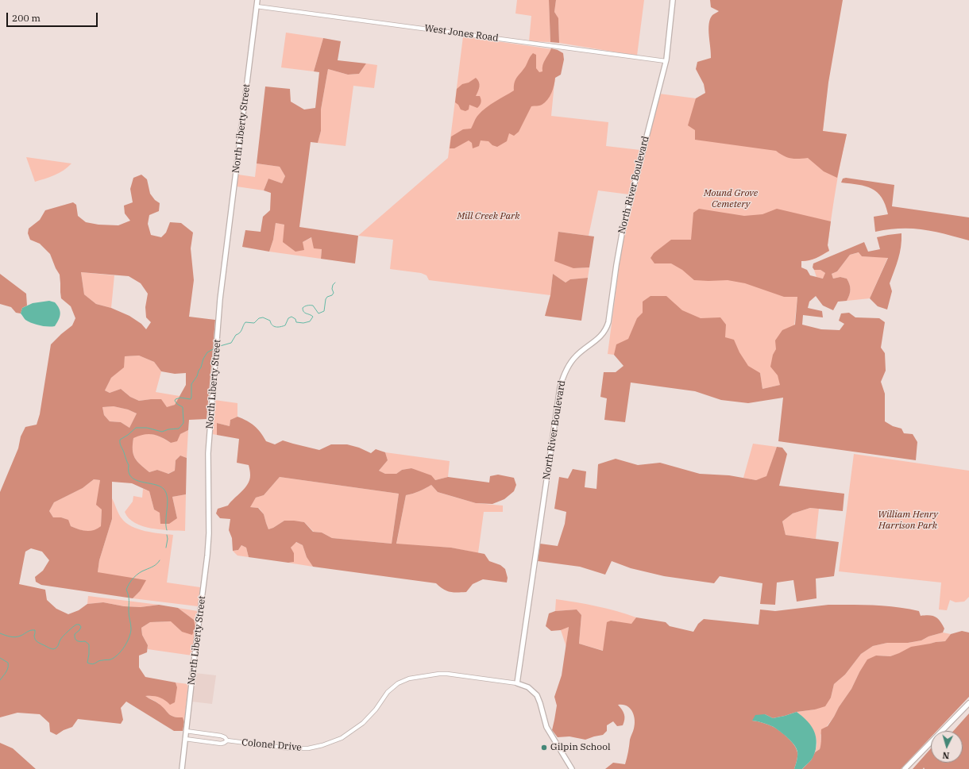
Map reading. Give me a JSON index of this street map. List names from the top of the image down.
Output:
{
  "streets": {
    "main road": ["North Liberty Street", "North River Boulevard"],
    "street": ["West Jones Road", "Colonel Drive"]
  },
  "crossings": [
    ["West Jones Road", "North Liberty Street"],
    ["West Jones Road", "North River Boulevard"],
    ["North Liberty Street", "Colonel Drive"],
    ["North River Boulevard", "Colonel Drive"]
  ],
  "parks": ["Mound Grove Cemetery", "Mill Creek Park", "William Henry Harrison Park"],
  "places": ["Gilpin School"],
  "scale_bar": "200 m",
  "north": "bottom"
}
